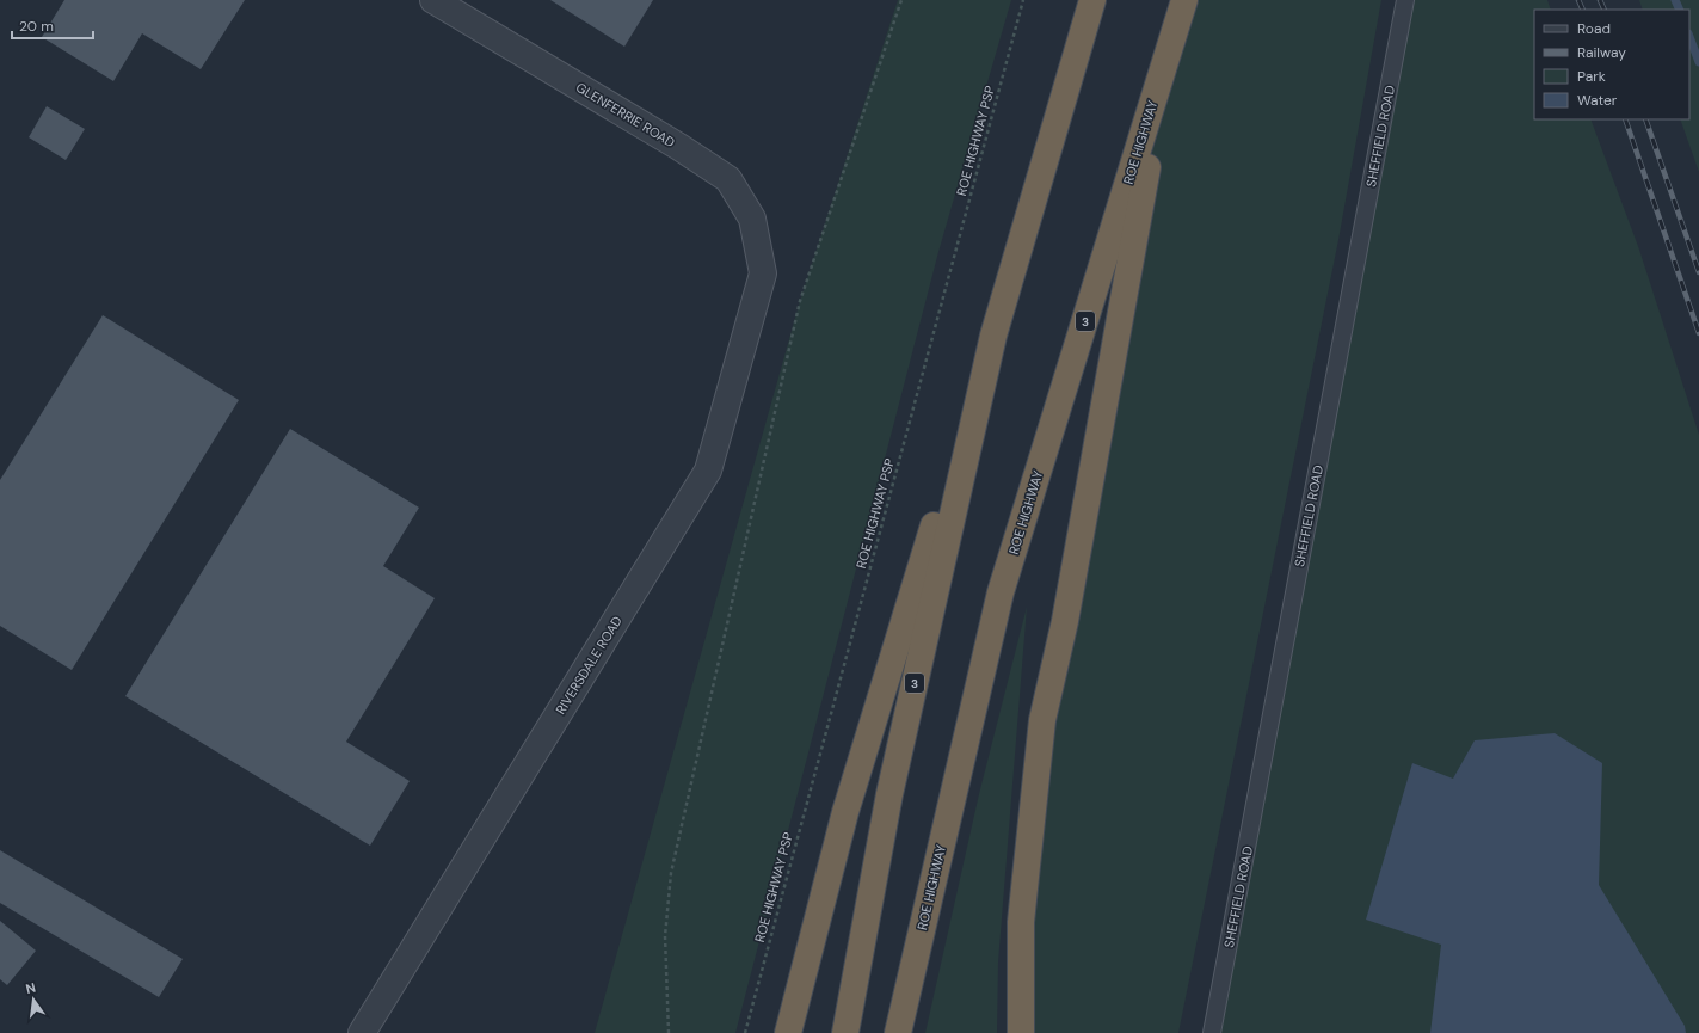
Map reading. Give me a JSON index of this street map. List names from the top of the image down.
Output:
{
  "streets": {
    "highway": ["ROE HIGHWAY", "3"],
    "street": ["GLENFERRIE ROAD", "RIVERSDALE ROAD"],
    "lane": ["SHEFFIELD ROAD"],
    "path": ["ROE HIGHWAY PSP"]
  },
  "crossings": [
    ["GLENFERRIE ROAD", "RIVERSDALE ROAD"]
  ],
  "legend": [
    "Road",
    "Railway",
    "Park",
    "Water"
  ],
  "scale_bar": "20 m",
  "north": "top"
}
